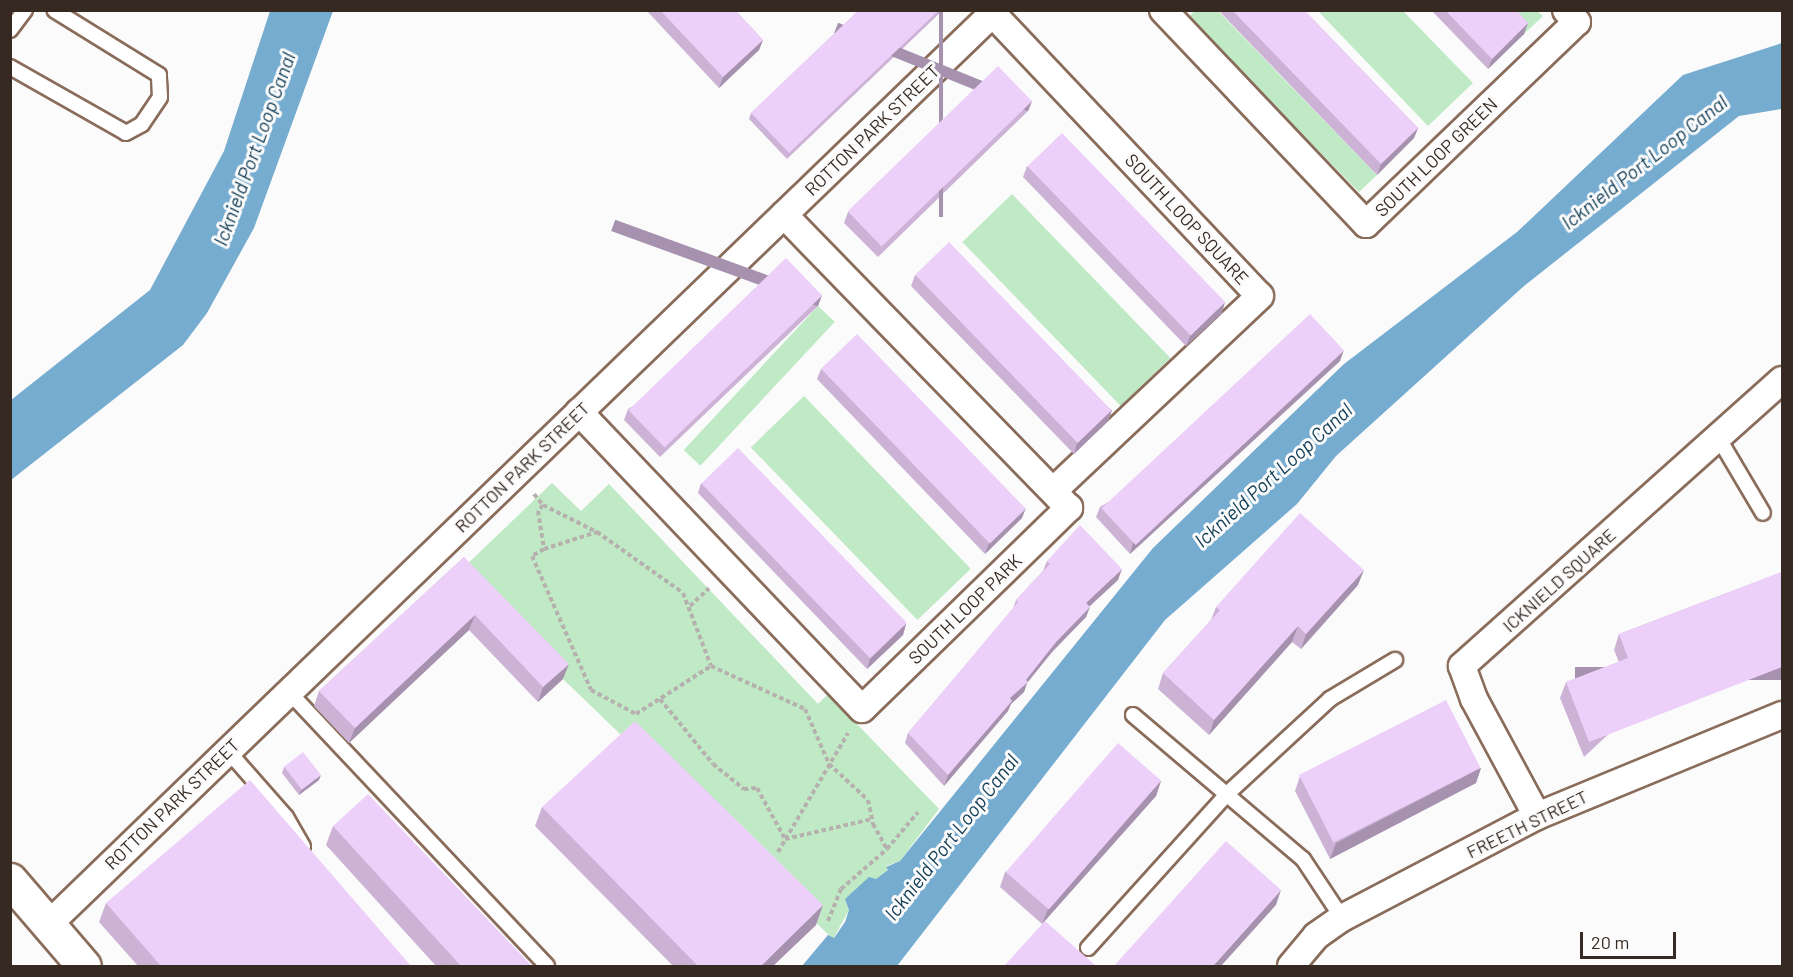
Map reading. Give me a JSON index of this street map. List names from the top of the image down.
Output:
{
  "streets": {
    "street": [
      "ROTTON PARK STREET",
      "SOUTH LOOP GREEN",
      "SOUTH LOOP SQUARE",
      "ICKNIELD SQUARE",
      "SOUTH LOOP PARK",
      "FREETH STREET"
    ]
  },
  "crossings": [
    ["ROTTON PARK STREET", "SOUTH LOOP SQUARE"],
    ["ROTTON PARK STREET", "SOUTH LOOP PARK"],
    ["SOUTH LOOP SQUARE", "SOUTH LOOP PARK"],
    ["ICKNIELD SQUARE", "FREETH STREET"]
  ],
  "water": ["Icknield Port Loop Canal"],
  "scale_bar": "20 m"
}
